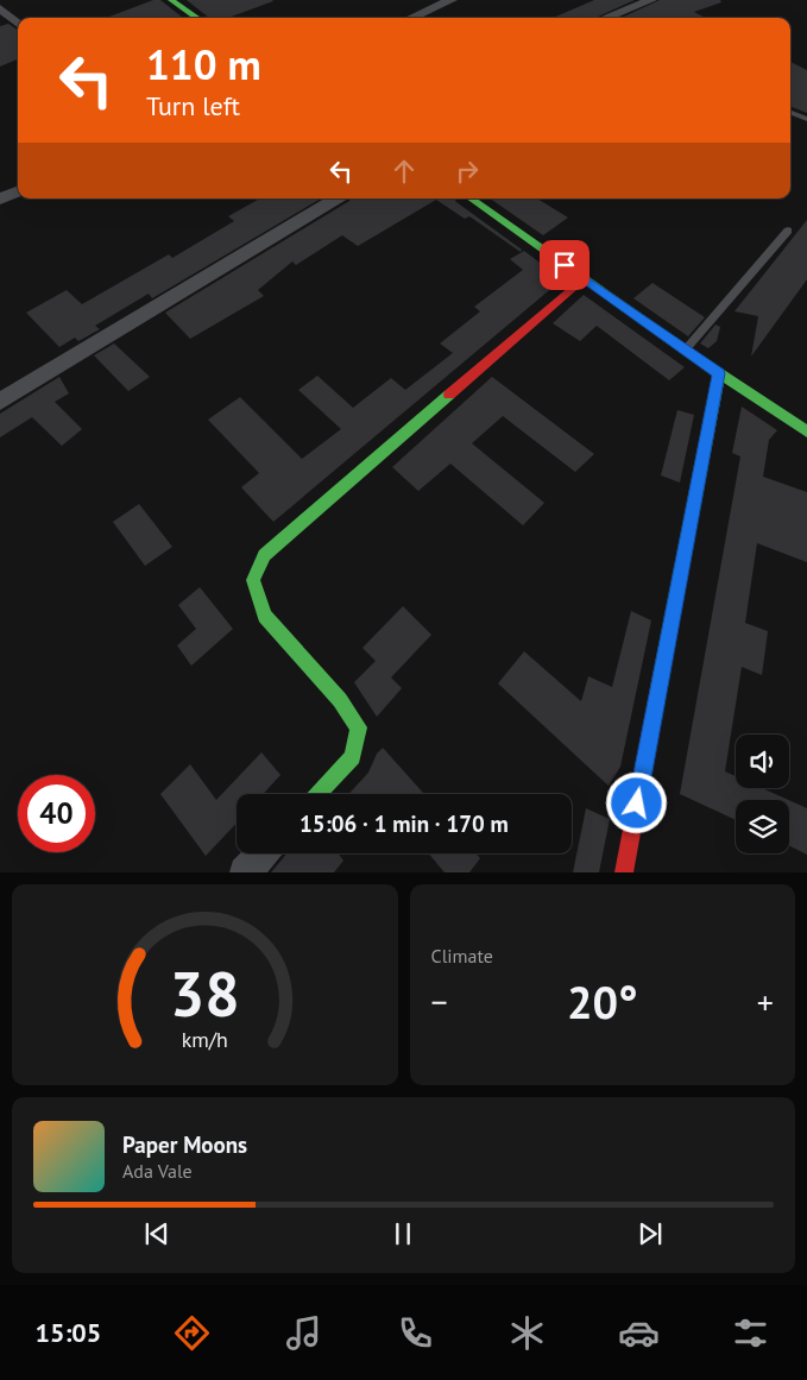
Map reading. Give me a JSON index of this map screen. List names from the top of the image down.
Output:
{
  "page": {
    "turn": ["110 m", "Turn left"],
    "limit": "40",
    "trip": "15:06 · 1 min · 170 m",
    "tile": "Climate",
    "heat": ["−", "20°", "+"],
    "song": ["Paper Moons", "Ada Vale"],
    "tabs": "15:05",
    "gauge": ["38", "km/h"]
  }
}
